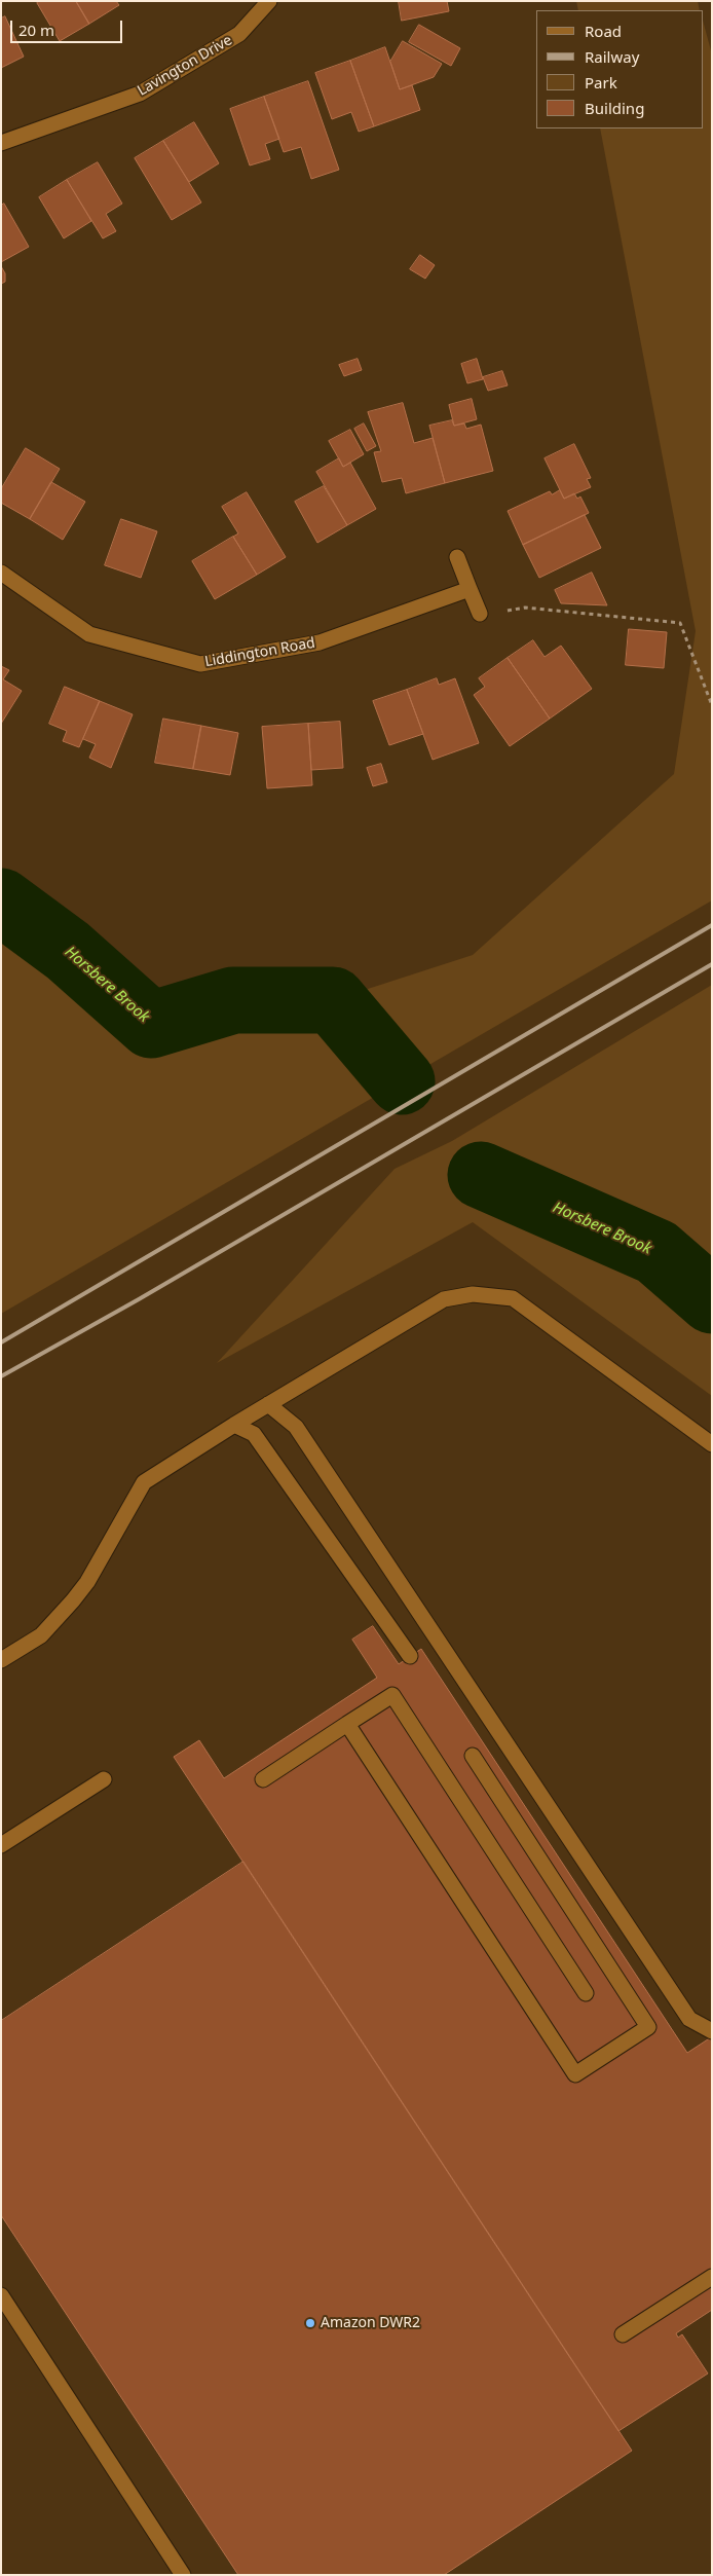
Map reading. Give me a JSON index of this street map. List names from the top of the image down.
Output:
{
  "streets": {
    "street": ["Lavington Drive", "Liddington Road"]
  },
  "water": ["Horsbere Brook"],
  "places": ["Amazon DWR2"],
  "legend": [
    "Road",
    "Railway",
    "Park",
    "Building"
  ],
  "scale_bar": "20 m"
}
